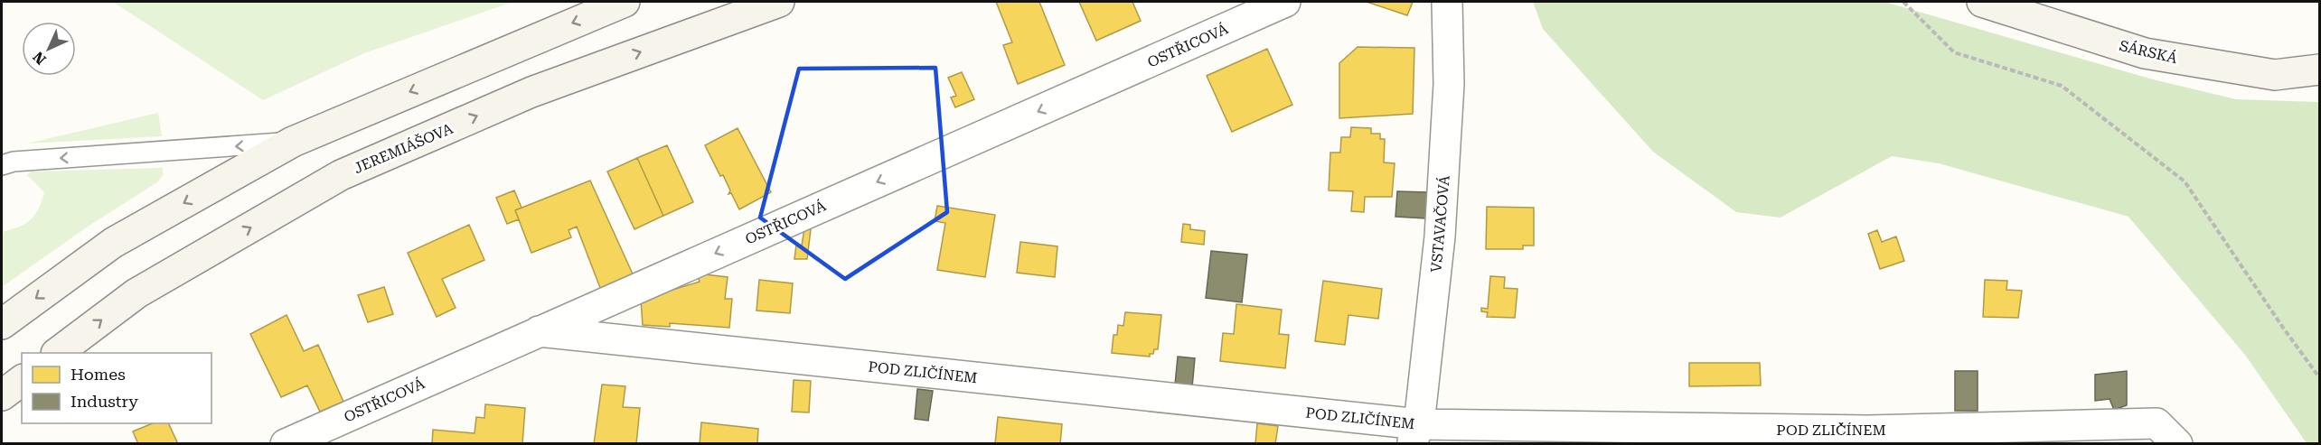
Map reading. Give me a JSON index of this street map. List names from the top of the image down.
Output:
{
  "streets": {
    "main road": ["SÁRSKÁ", "JEREMIÁŠOVA"],
    "street": ["OSTŘICOVÁ", "VSTAVAČOVÁ", "POD ZLIČÍNEM"]
  },
  "crossings": [
    ["OSTŘICOVÁ", "POD ZLIČÍNEM"],
    ["VSTAVAČOVÁ", "POD ZLIČÍNEM"]
  ],
  "one_way": ["OSTŘICOVÁ"],
  "legend": ["Homes", "Industry"],
  "north": "bottom left"
}
